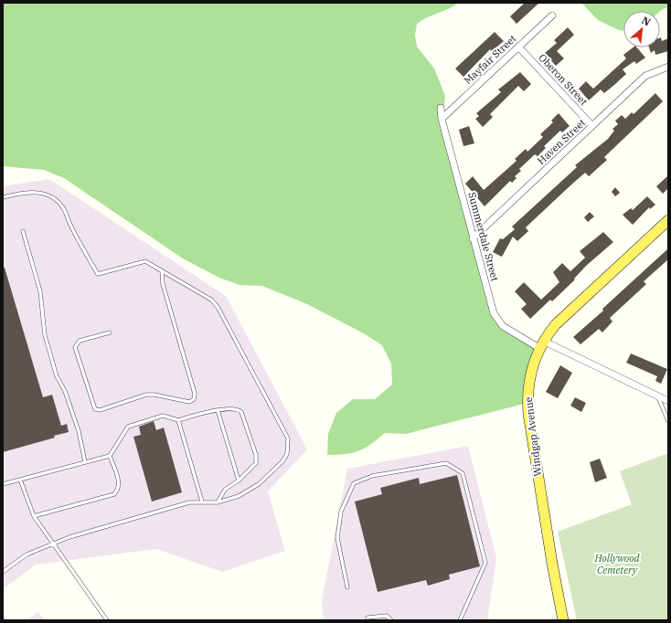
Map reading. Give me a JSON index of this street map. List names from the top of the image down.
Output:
{
  "streets": {
    "main road": ["Windgap Avenue"],
    "street": [
      "Mayfair Street",
      "Oberon Street",
      "Haven Street",
      "Summerdale Street"
    ]
  },
  "crossings": [
    ["Mayfair Street", "Oberon Street"],
    ["Mayfair Street", "Summerdale Street"],
    ["Oberon Street", "Haven Street"],
    ["Haven Street", "Summerdale Street"],
    ["Summerdale Street", "Windgap Avenue"]
  ],
  "parks": ["Hollywood Cemetery"],
  "north": "top right"
}
